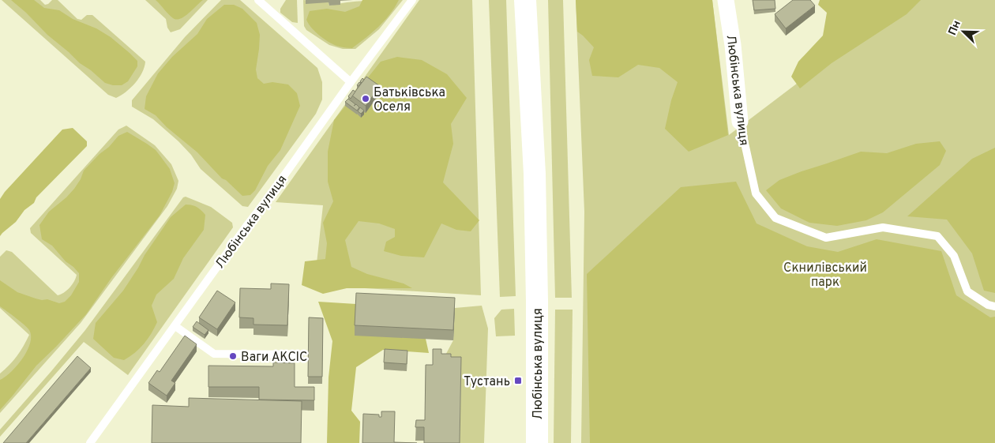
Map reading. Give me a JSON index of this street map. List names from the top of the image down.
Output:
{
  "streets": {
    "main road": ["Любінська вулиця"]
  },
  "parks": ["Скнилівський парк"],
  "places": {
    "other": ["Батьківська Оселя", "Ваги АКСІС"],
    "transit": ["Тустань"]
  },
  "north": "top left"
}
